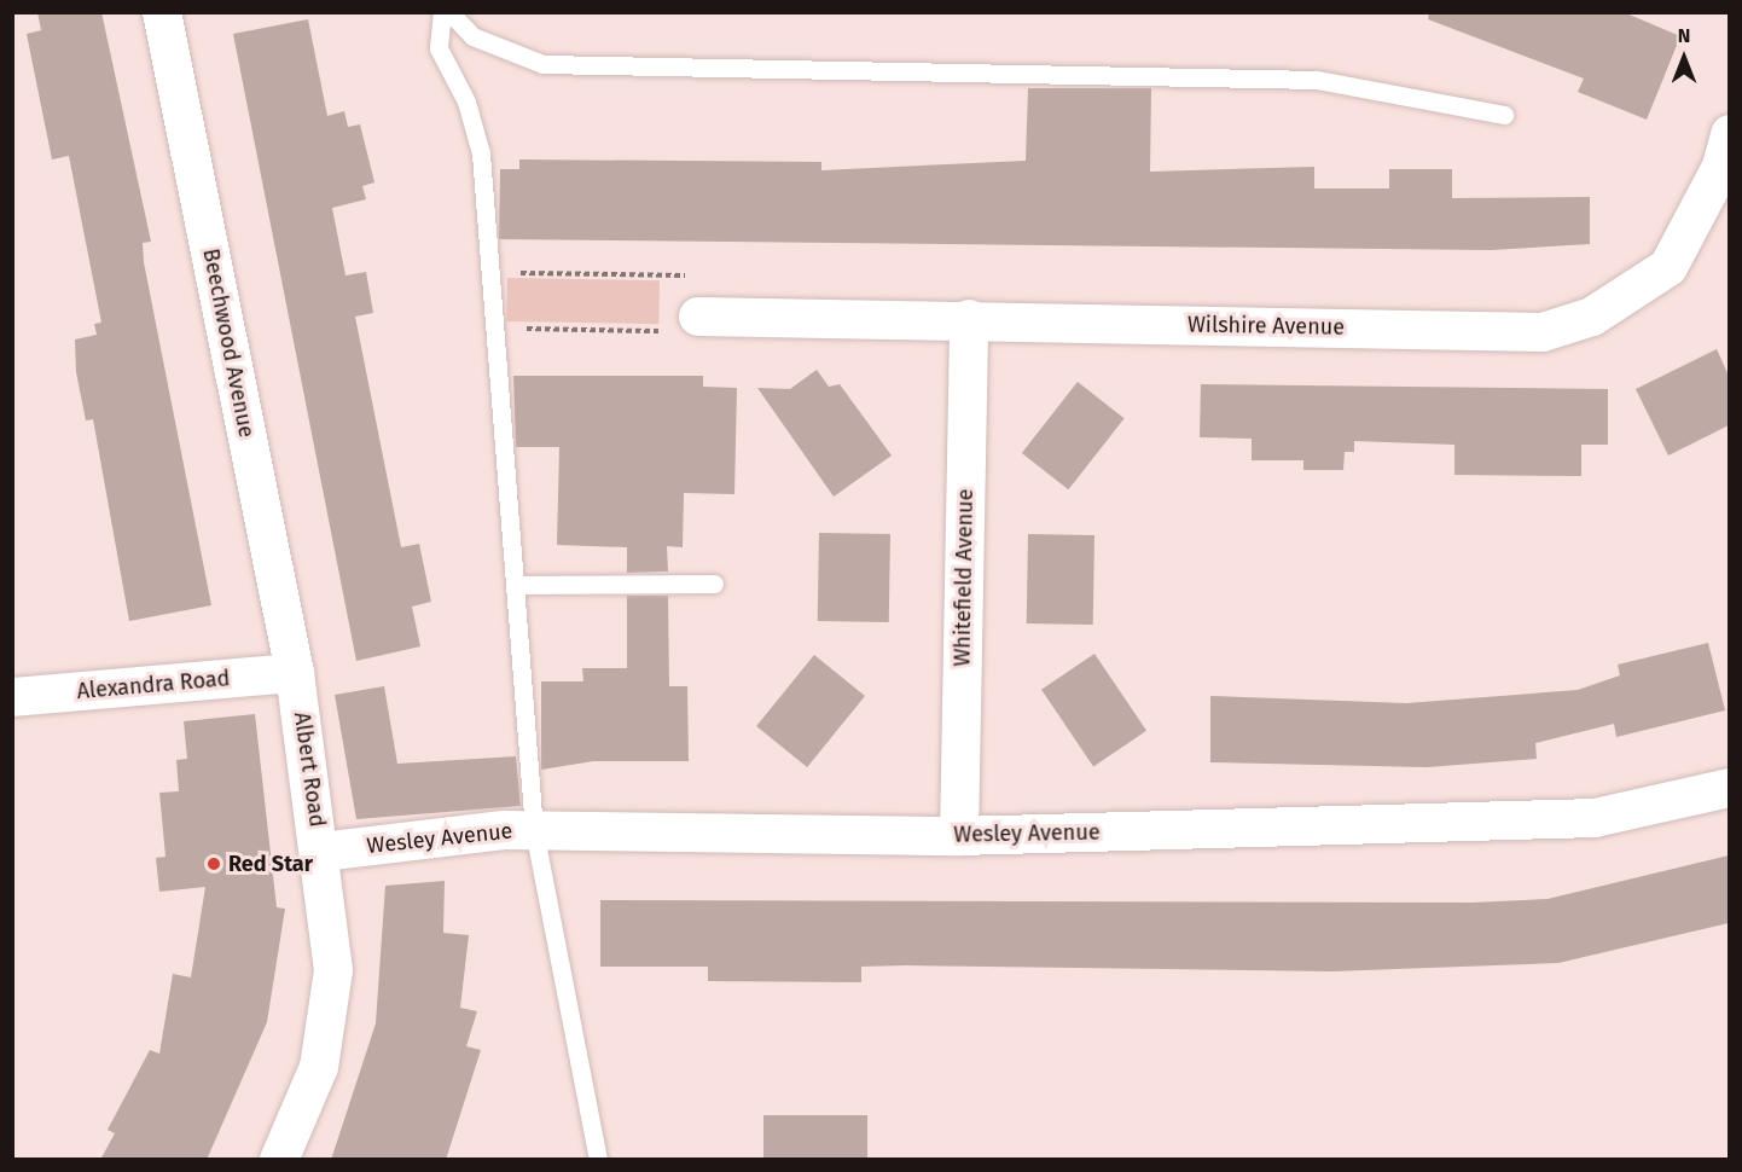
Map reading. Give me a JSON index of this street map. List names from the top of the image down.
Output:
{
  "streets": {
    "street": [
      "Wilshire Avenue",
      "Beechwood Avenue",
      "Whitefield Avenue",
      "Alexandra Road",
      "Albert Road",
      "Wesley Avenue"
    ]
  },
  "crossings": [
    ["Wilshire Avenue", "Whitefield Avenue"],
    ["Beechwood Avenue", "Alexandra Road"],
    ["Beechwood Avenue", "Albert Road"],
    ["Whitefield Avenue", "Wesley Avenue"],
    ["Alexandra Road", "Albert Road"],
    ["Albert Road", "Wesley Avenue"]
  ],
  "places": ["Red Star"],
  "north": "top"
}
